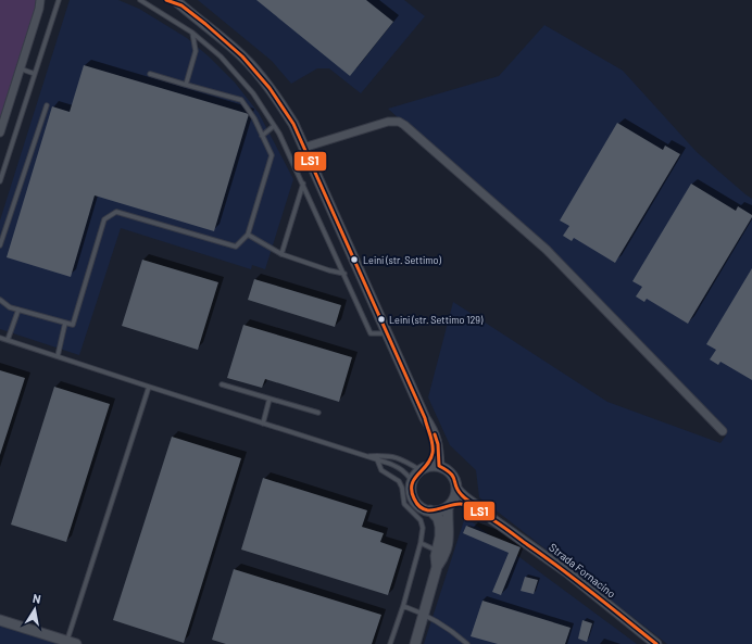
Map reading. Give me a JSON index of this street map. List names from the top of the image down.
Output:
{
  "streets": {
    "street": ["Strada Fornacino"]
  },
  "places": ["Leini (str. Settimo)", "Leini (str. Settimo 129)"],
  "lines": ["transit line LS1"],
  "north": "top"
}
